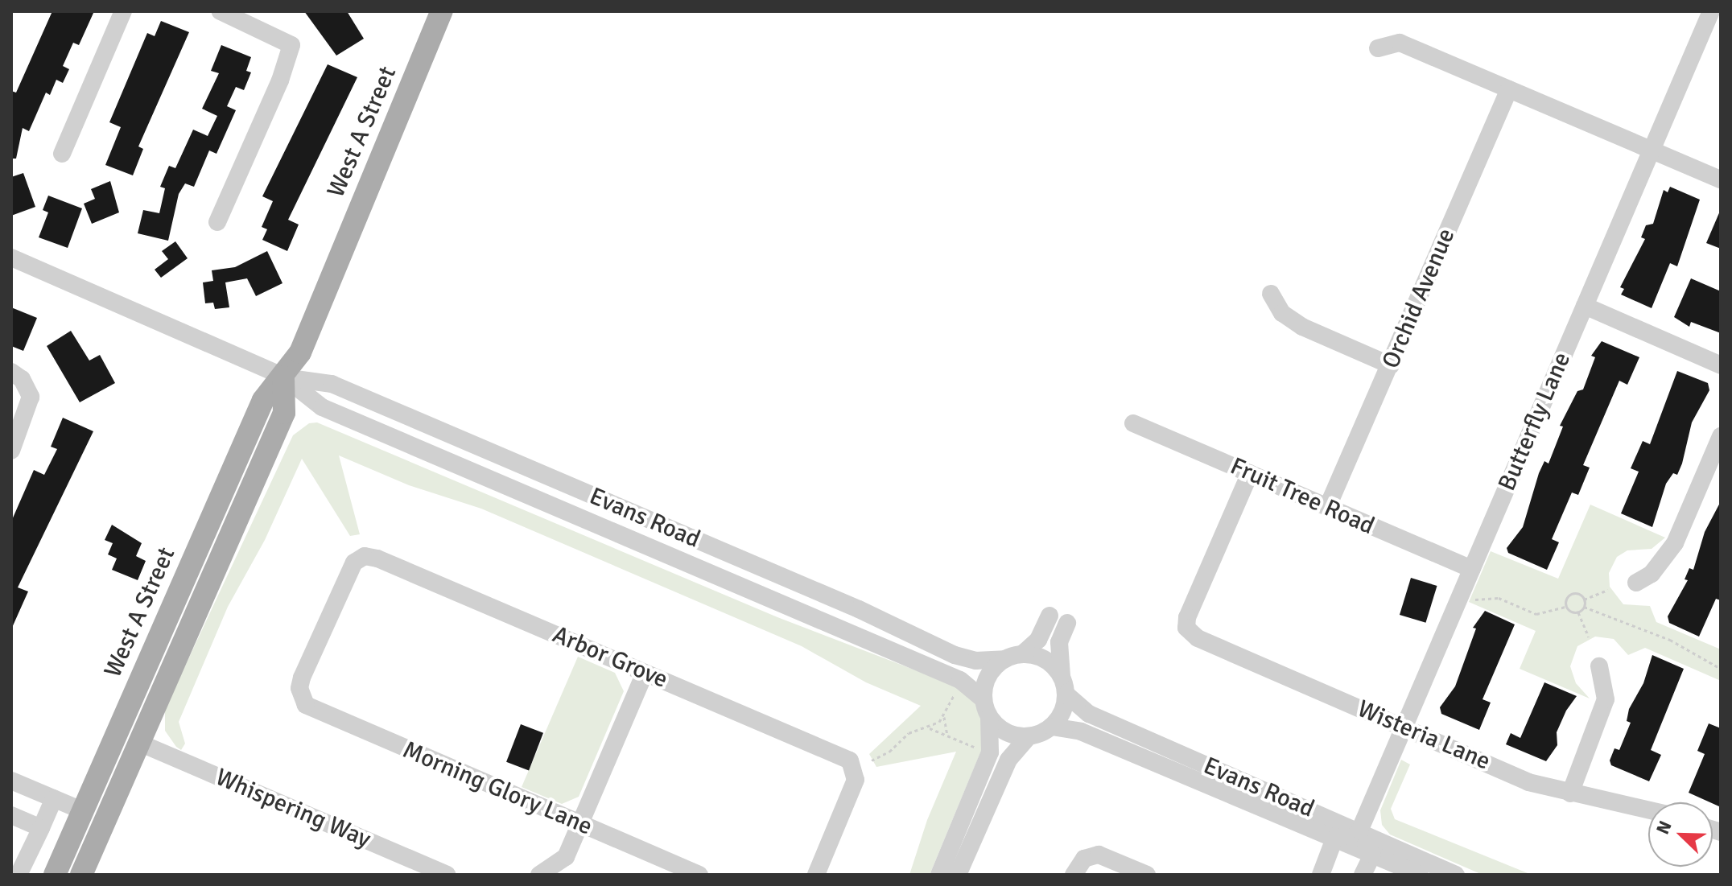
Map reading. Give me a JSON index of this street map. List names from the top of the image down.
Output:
{
  "streets": {
    "main road": ["West A Street"],
    "street": [
      "Orchid Avenue",
      "Butterfly Lane",
      "Fruit Tree Road",
      "Evans Road",
      "Arbor Grove",
      "Wisteria Lane",
      "Morning Glory Lane",
      "Whispering Way"
    ]
  },
  "crossings": [
    ["West A Street", "Evans Road"],
    ["Orchid Avenue", "Fruit Tree Road"],
    ["Butterfly Lane", "Fruit Tree Road"],
    ["Butterfly Lane", "Evans Road"],
    ["Butterfly Lane", "Wisteria Lane"],
    ["Fruit Tree Road", "Wisteria Lane"],
    ["Arbor Grove", "Morning Glory Lane"]
  ],
  "north": "top left"
}
